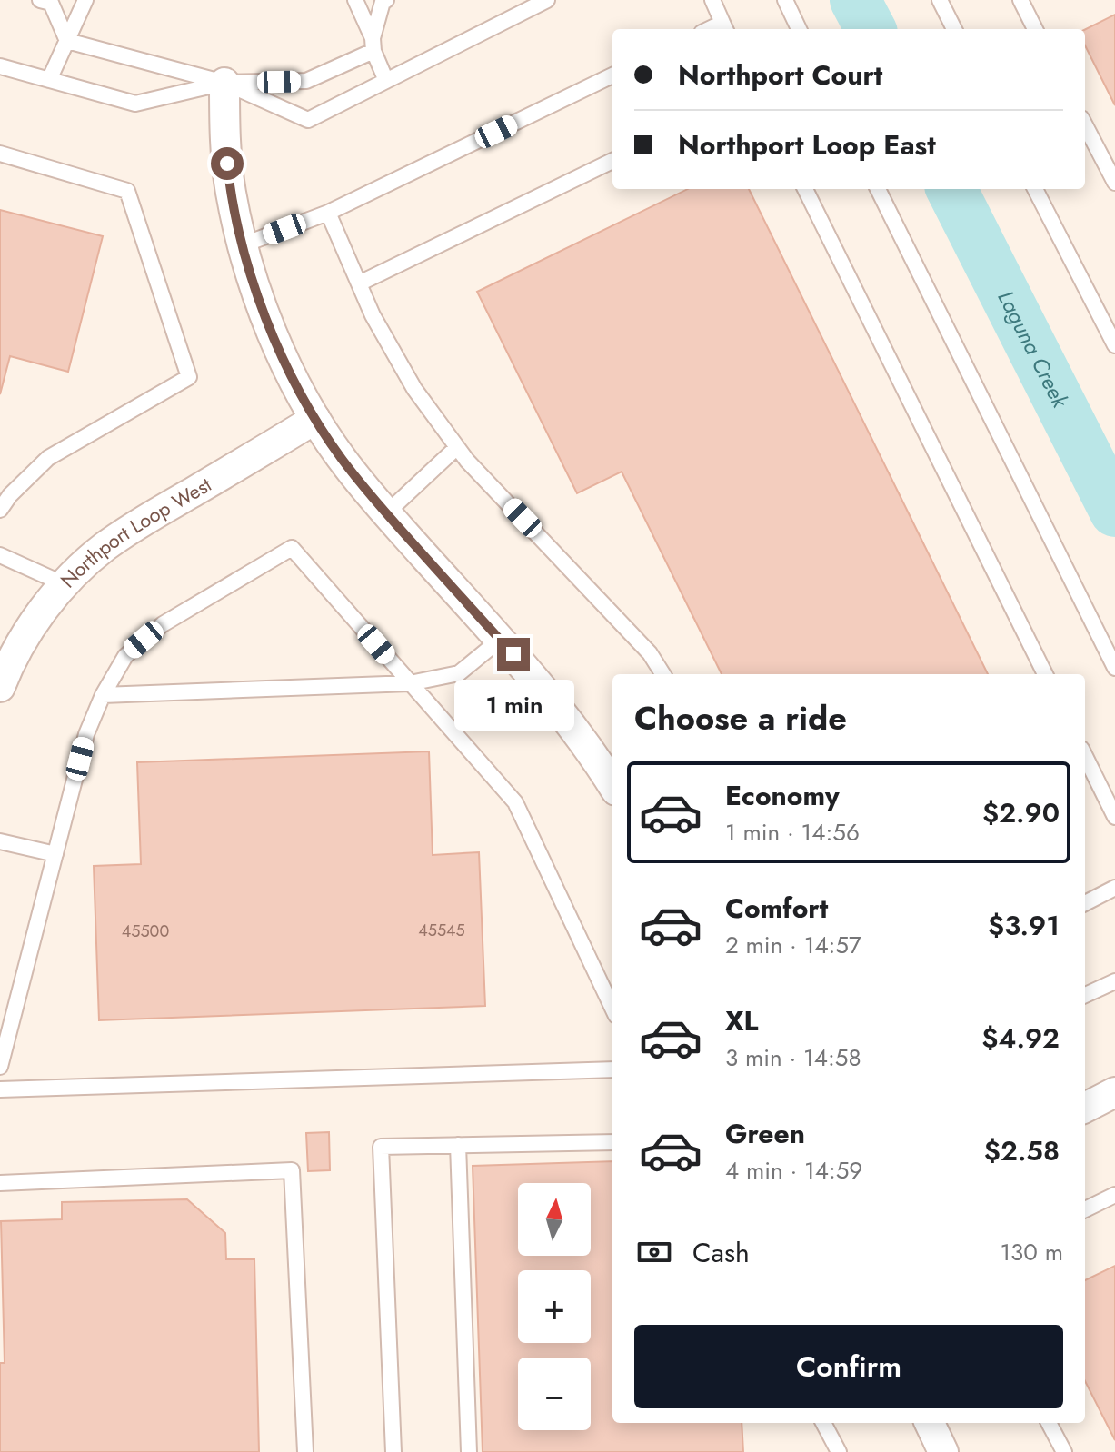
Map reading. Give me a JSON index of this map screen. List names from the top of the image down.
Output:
{
  "streets": {
    "street": ["Northport Loop West"]
  },
  "water": ["Laguna Creek"],
  "house_numbers": ["45545", "45500"],
  "north": "top",
  "page": {
    "banner": ["Northport Court", "Northport Loop East"],
    "heading": "Choose a ride",
    "bubble": "1 min",
    "list": [
      {
        "name": "Economy",
        "note": "1 min · 14:56",
        "value": "$2.90"
      },
      {
        "name": "Comfort",
        "note": "2 min · 14:57",
        "value": "$3.91"
      },
      {
        "name": "XL",
        "note": "3 min · 14:58",
        "value": "$4.92"
      },
      {
        "name": "Green",
        "note": "4 min · 14:59",
        "value": "$2.58"
      }
    ],
    "map_buttons": ["+", "−"],
    "pay": ["Cash", "130 m"],
    "buttons": "Confirm"
  }
}
